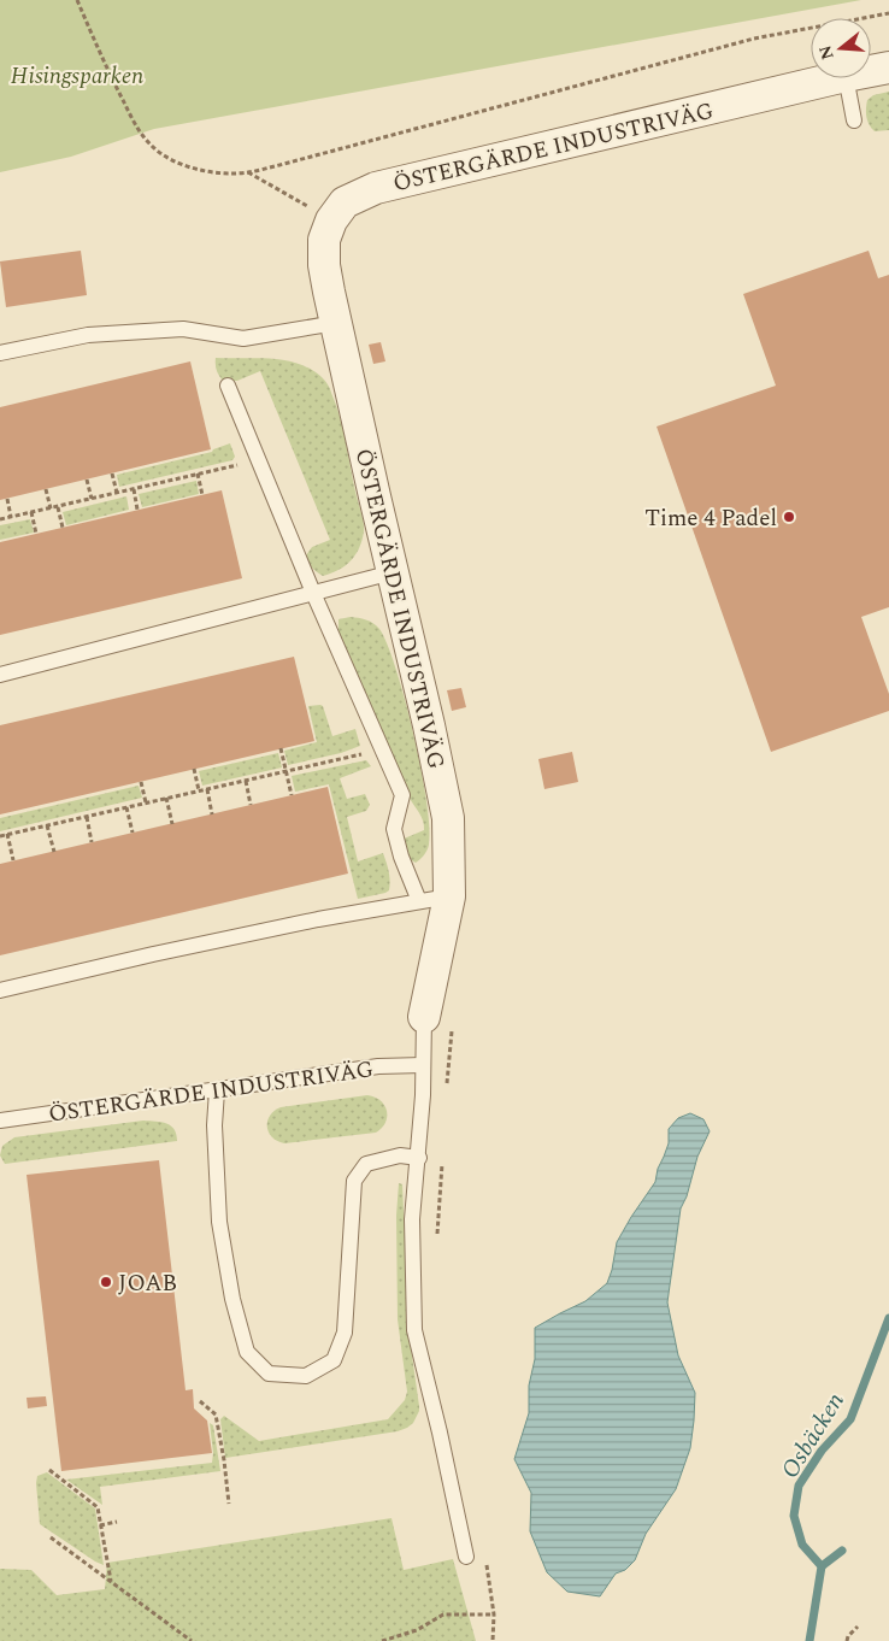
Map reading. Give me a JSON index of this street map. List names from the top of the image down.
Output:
{
  "streets": {
    "street": ["ÖSTERGÄRDE INDUSTRIVÄG"]
  },
  "water": ["Osbäcken"],
  "parks": ["Hisingsparken"],
  "places": ["Time 4 Padel", "JOAB"],
  "north": "left"
}
